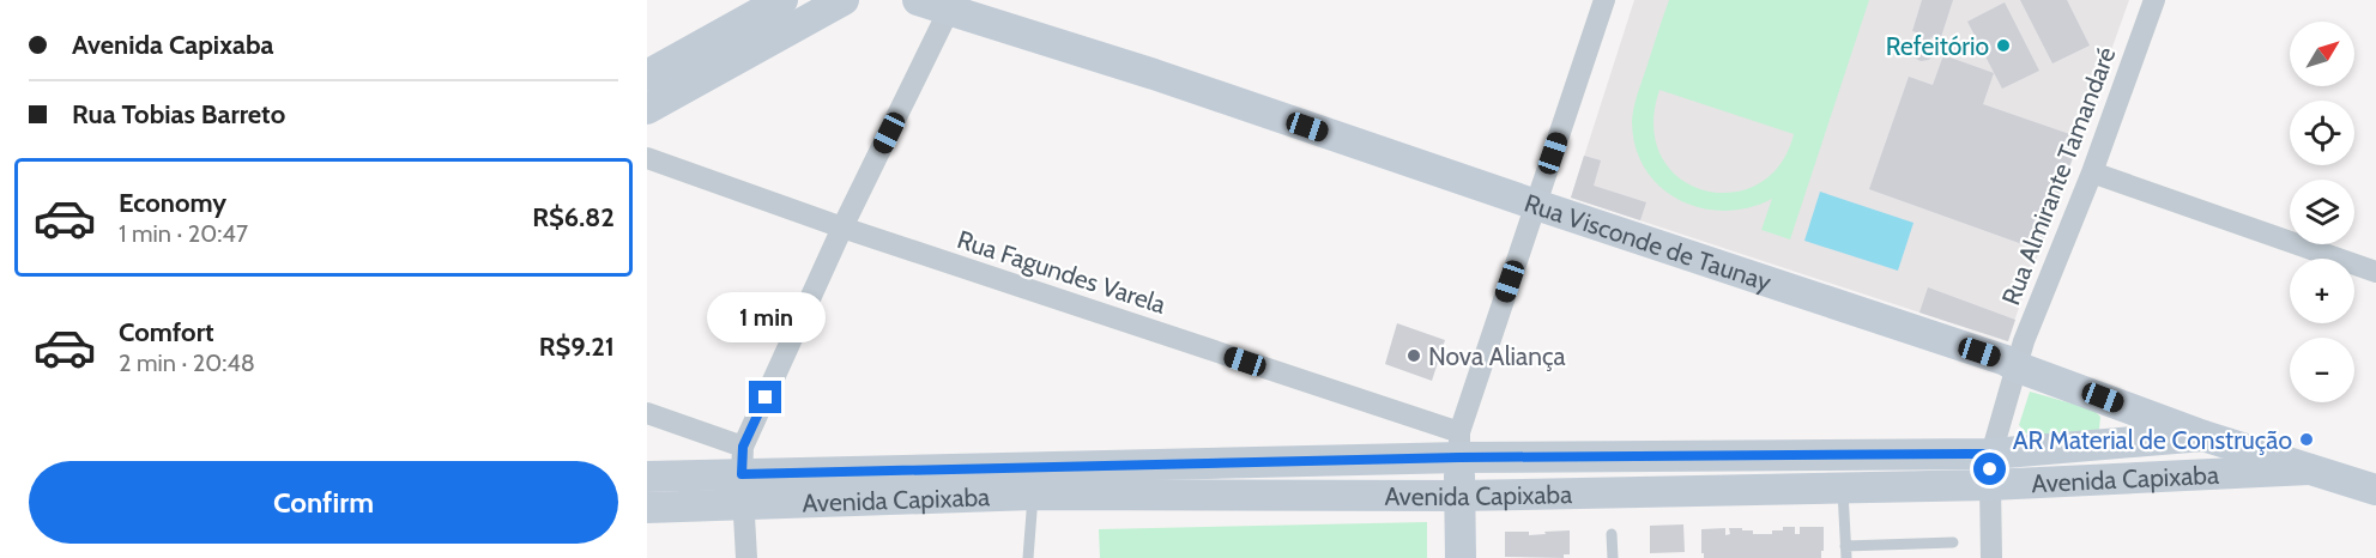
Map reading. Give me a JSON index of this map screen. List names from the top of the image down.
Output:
{
  "streets": {
    "street": [
      "Rua Almirante Tamandaré",
      "Rua Visconde de Taunay",
      "Rua Fagundes Varela",
      "Avenida Capixaba"
    ]
  },
  "crossings": [
    ["Rua Almirante Tamandaré", "Rua Visconde de Taunay"],
    ["Rua Almirante Tamandaré", "Avenida Capixaba"],
    ["Rua Visconde de Taunay", "Avenida Capixaba"],
    ["Rua Fagundes Varela", "Avenida Capixaba"]
  ],
  "places": ["Refeitório", "Nova Aliança", "AR Material de Construção"],
  "north": "top right",
  "page": {
    "banner": ["Avenida Capixaba", "Rua Tobias Barreto"],
    "map_buttons": ["+", "−"],
    "list": [
      {
        "name": "Economy",
        "note": "1 min · 20:47",
        "value": "R$6.82"
      },
      {
        "name": "Comfort",
        "note": "2 min · 20:48",
        "value": "R$9.21"
      }
    ],
    "bubble": "1 min",
    "buttons": "Confirm"
  }
}
